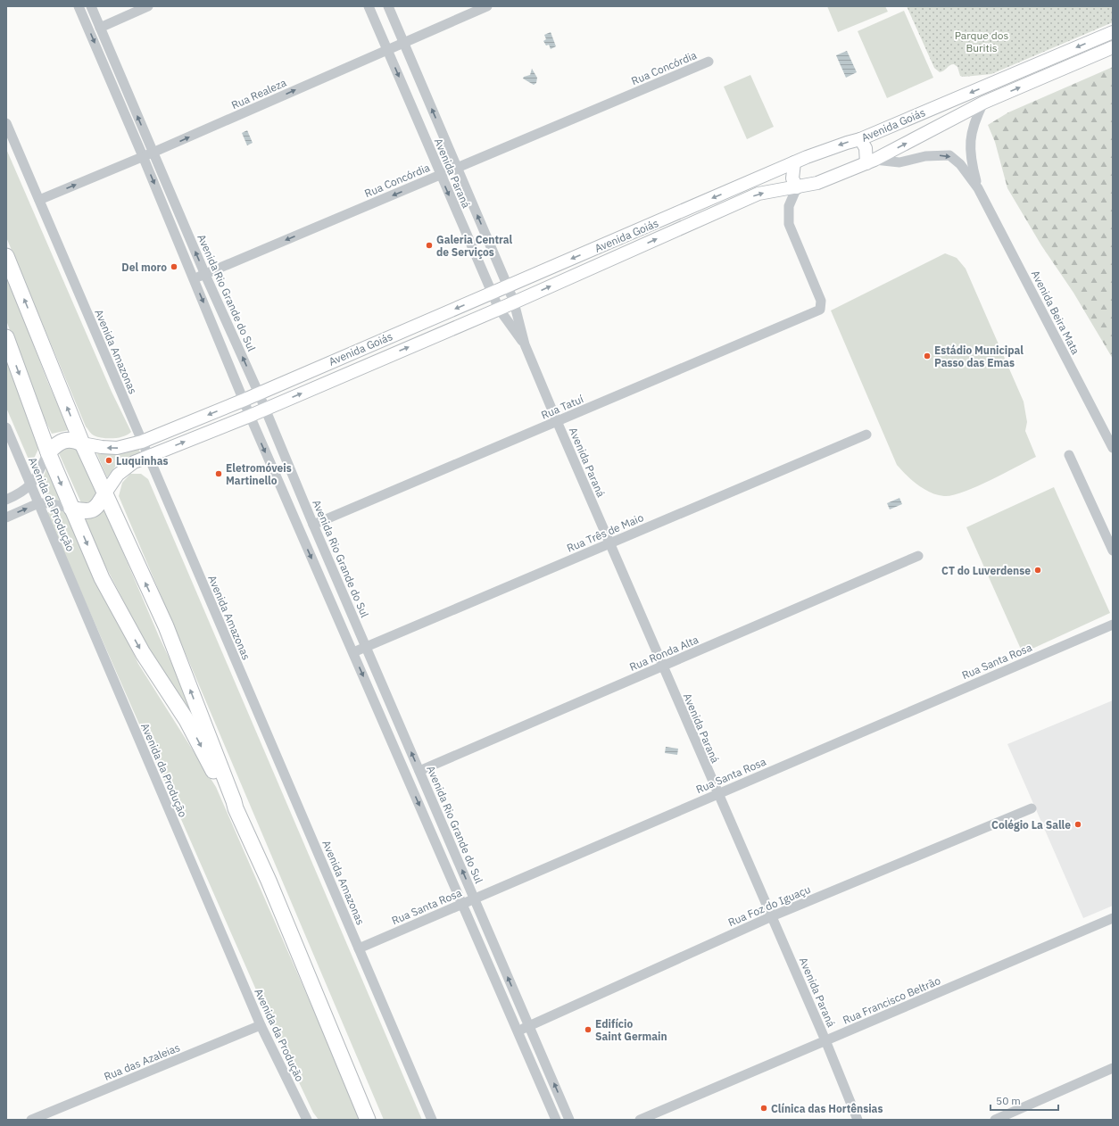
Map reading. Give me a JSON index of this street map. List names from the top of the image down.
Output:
{
  "streets": {
    "main road": ["Avenida Goiás"],
    "street": [
      "Rua Concórdia",
      "Rua Realeza",
      "Avenida Paraná",
      "Avenida Rio Grande do Sul",
      "Avenida Beira Mata",
      "Avenida Amazonas",
      "Rua Tatuí",
      "Avenida da Produção",
      "Rua Três de Maio",
      "Rua Ronda Alta",
      "Rua Santa Rosa",
      "Rua Foz do Iguaçu",
      "Rua Francisco Beltrão",
      "Rua das Azaleias"
    ]
  },
  "crossings": [
    ["Rua Concórdia", "Avenida Paraná"],
    ["Rua Concórdia", "Avenida Rio Grande do Sul"],
    ["Rua Realeza", "Avenida Paraná"],
    ["Rua Realeza", "Avenida Rio Grande do Sul"],
    ["Rua Realeza", "Avenida Amazonas"],
    ["Avenida Goiás", "Avenida Paraná"],
    ["Avenida Goiás", "Avenida Rio Grande do Sul"],
    ["Avenida Goiás", "Avenida Beira Mata"],
    ["Avenida Goiás", "Avenida Amazonas"],
    ["Avenida Goiás", "Rua Tatuí"],
    ["Avenida Paraná", "Rua Tatuí"],
    ["Avenida Paraná", "Rua Três de Maio"],
    ["Avenida Paraná", "Rua Ronda Alta"],
    ["Avenida Paraná", "Rua Santa Rosa"],
    ["Avenida Paraná", "Rua Foz do Iguaçu"],
    ["Avenida Paraná", "Rua Francisco Beltrão"],
    ["Avenida Rio Grande do Sul", "Rua Tatuí"],
    ["Avenida Rio Grande do Sul", "Rua Três de Maio"],
    ["Avenida Rio Grande do Sul", "Rua Ronda Alta"],
    ["Avenida Rio Grande do Sul", "Rua Santa Rosa"],
    ["Avenida Rio Grande do Sul", "Rua Foz do Iguaçu"],
    ["Avenida Amazonas", "Rua Santa Rosa"],
    ["Avenida da Produção", "Rua das Azaleias"]
  ],
  "one_way": ["Rua Concórdia", "Rua Realeza"],
  "parks": ["Parque dos Buritis"],
  "places": [
    "Galeria Central de Serviços",
    "Del moro",
    "Estádio Municipal Passo das Emas",
    "Luquinhas",
    "Eletromóveis Martinello",
    "CT do Luverdense",
    "Colégio La Salle",
    "Edifício Saint Germain",
    "Clínica das Hortênsias"
  ],
  "scale_bar": "50 m"
}
